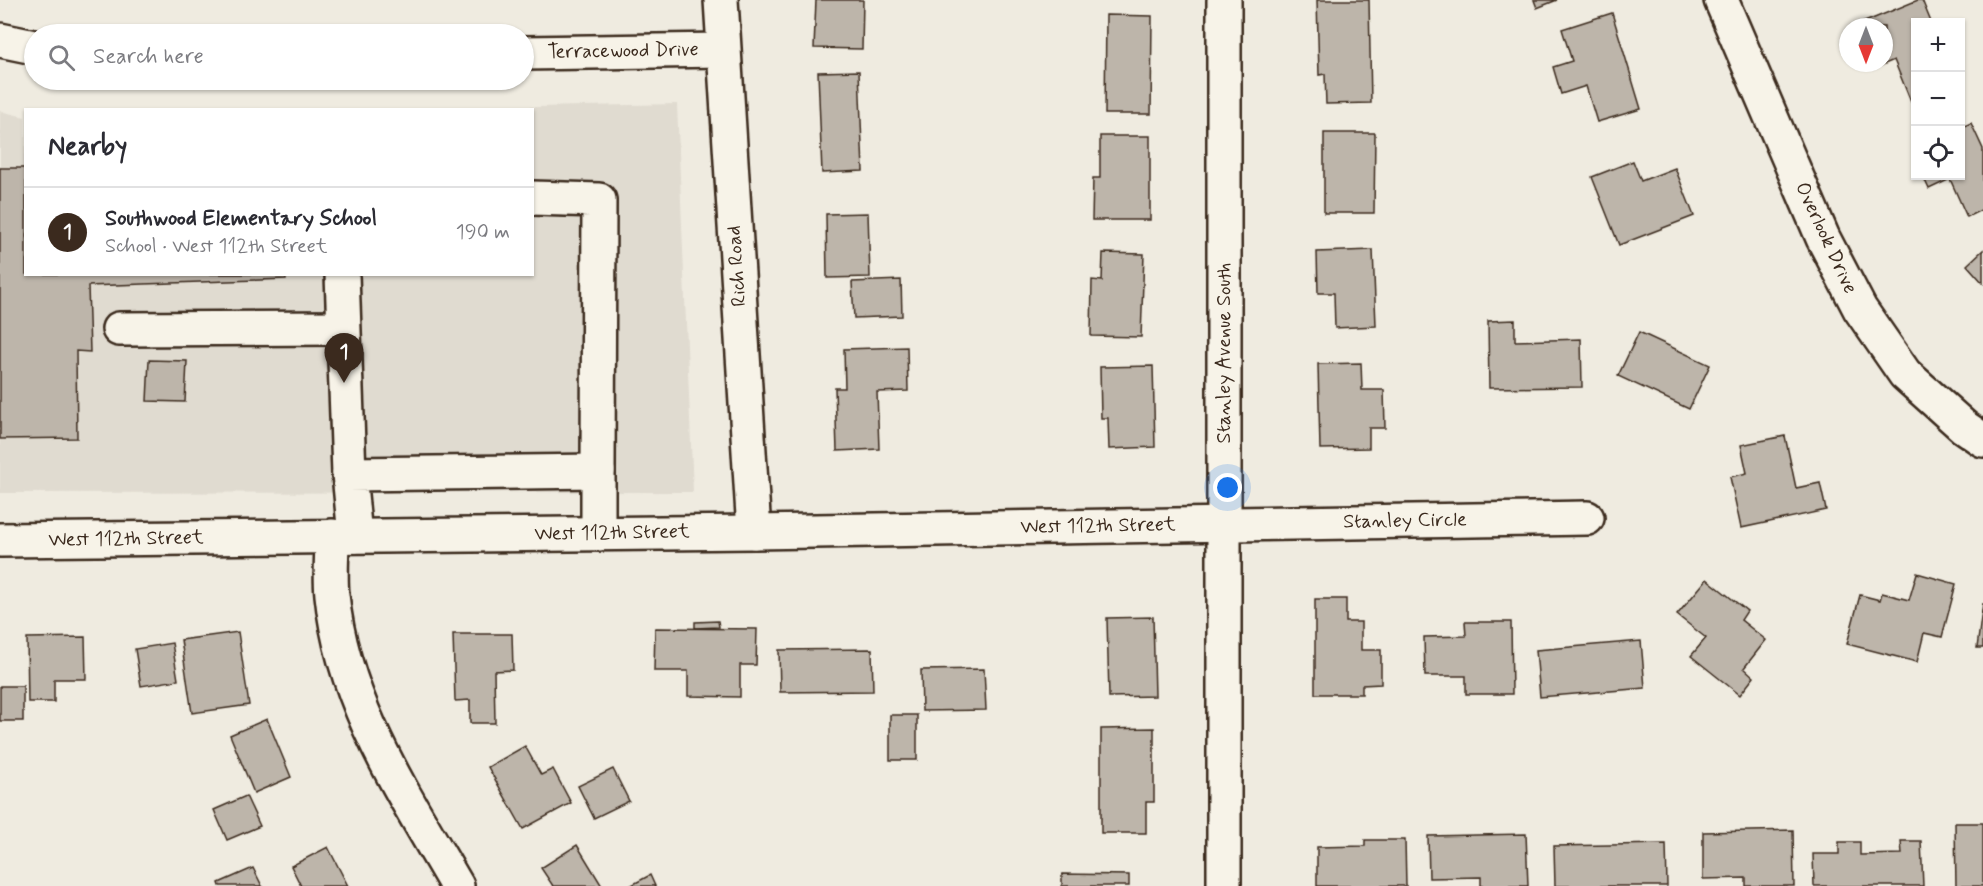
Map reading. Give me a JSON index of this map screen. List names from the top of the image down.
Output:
{
  "streets": {
    "street": [
      "Terracewood Drive",
      "Overlook Drive",
      "Rich Road",
      "Stanley Avenue South",
      "Stanley Circle",
      "West 112th Street"
    ]
  },
  "crossings": [
    ["Terracewood Drive", "Rich Road"],
    ["Rich Road", "West 112th Street"],
    ["Stanley Avenue South", "Stanley Circle"],
    ["Stanley Avenue South", "West 112th Street"],
    ["Stanley Circle", "West 112th Street"]
  ],
  "north": "bottom",
  "page": {
    "map_buttons": ["+", "−"],
    "search": "Search here",
    "heading": "Nearby",
    "list": [
      {
        "mark": "1",
        "name": "Southwood Elementary School",
        "note": "School · West 112th Street",
        "value": "190 m"
      }
    ],
    "pins": "1"
  }
}
